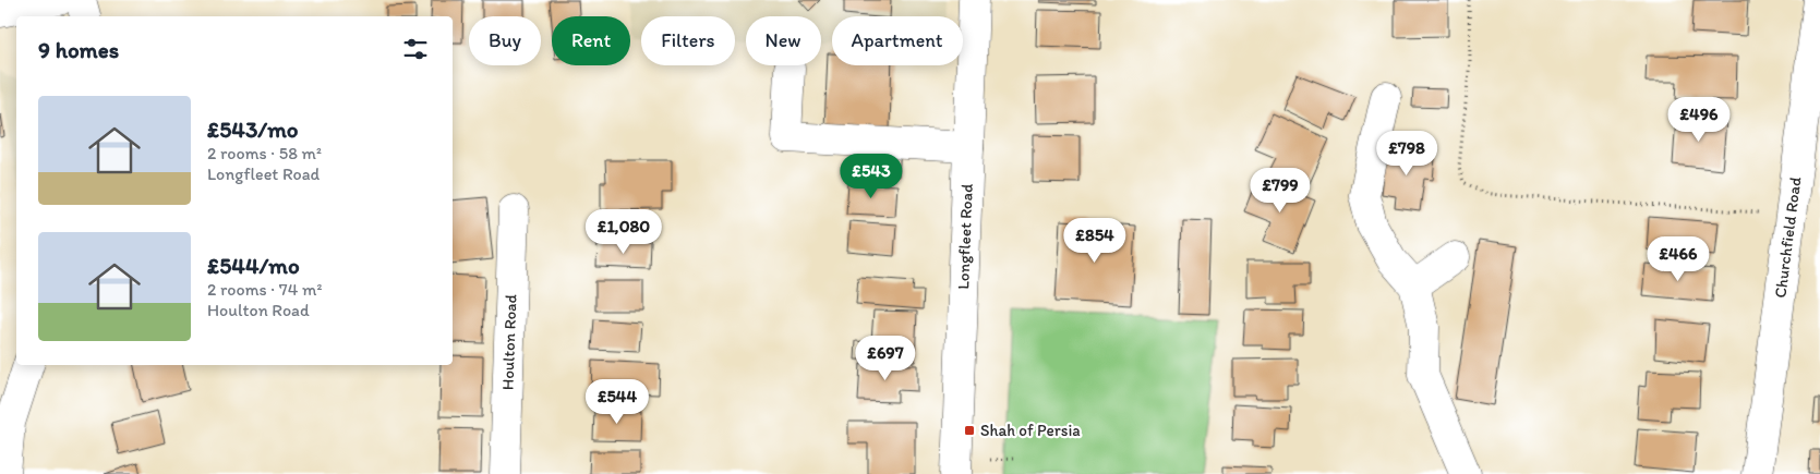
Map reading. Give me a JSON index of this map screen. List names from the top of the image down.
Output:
{
  "streets": {
    "main road": ["Churchfield Road", "Longfleet Road", "Houlton Road"]
  },
  "places": {
    "transit": ["Shah of Persia"]
  },
  "page": {
    "chip": [
      "Buy",
      "Rent",
      "Filters",
      "New",
      "Apartment"
    ],
    "heading": "9 homes",
    "list": [
      {
        "name": "£543/mo",
        "note": "2 rooms · 58 m² · Longfleet Road"
      },
      {
        "name": "£544/mo",
        "note": "2 rooms · 74 m² · Houlton Road"
      }
    ],
    "price": [
      "£496",
      "£798",
      "£543",
      "£799",
      "£1,080",
      "£854",
      "£466",
      "£697",
      "£544"
    ]
  }
}
